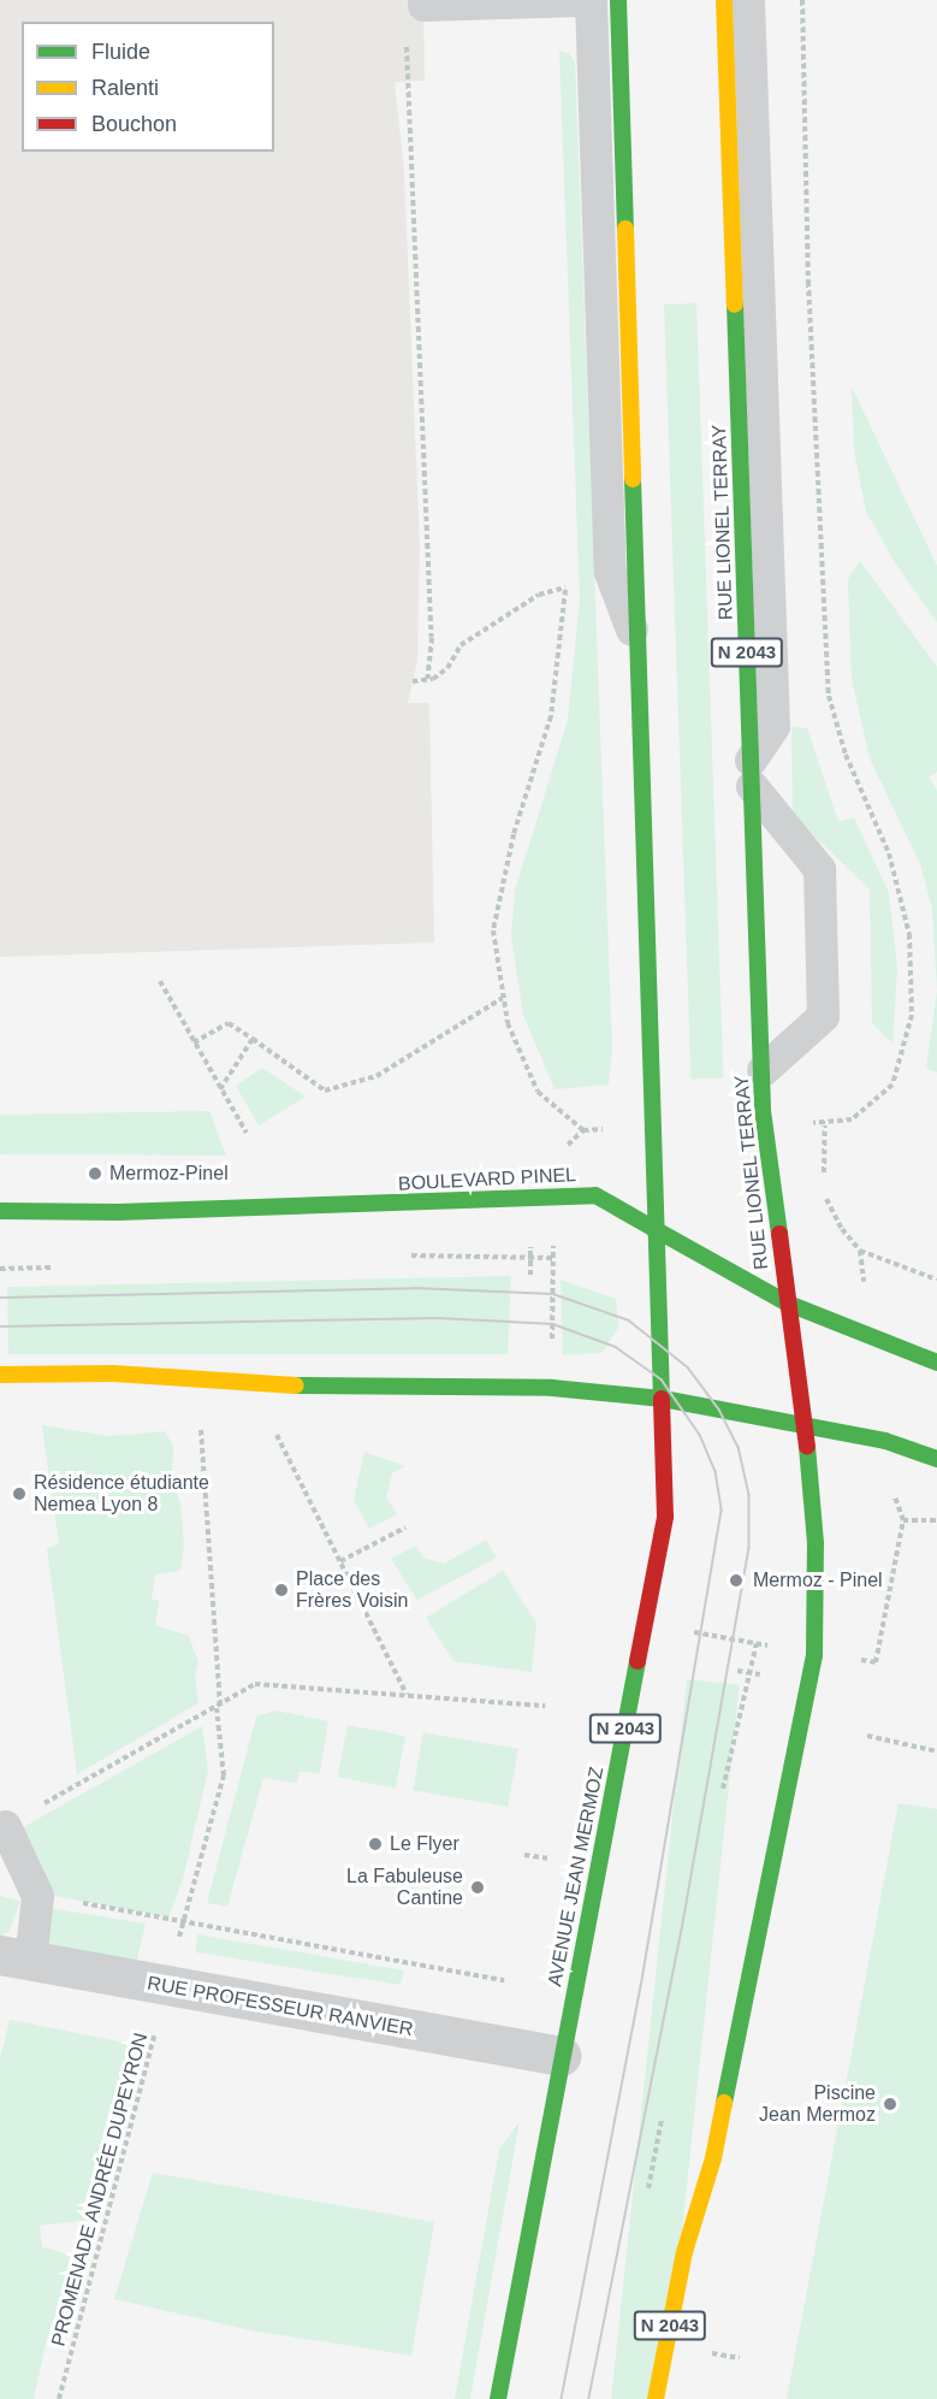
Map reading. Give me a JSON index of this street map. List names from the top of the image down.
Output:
{
  "streets": {
    "main road": [
      "RUE LIONEL TERRAY",
      "N 2043",
      "BOULEVARD PINEL",
      "AVENUE JEAN MERMOZ"
    ],
    "street": ["RUE PROFESSEUR RANVIER"],
    "path": ["PROMENADE ANDRÉE DUPEYRON"]
  },
  "crossings": [
    ["RUE LIONEL TERRAY", "N 2043"],
    ["RUE LIONEL TERRAY", "BOULEVARD PINEL"],
    ["N 2043", "BOULEVARD PINEL"],
    ["N 2043", "AVENUE JEAN MERMOZ"],
    ["BOULEVARD PINEL", "AVENUE JEAN MERMOZ"],
    ["AVENUE JEAN MERMOZ", "RUE PROFESSEUR RANVIER"],
    ["RUE PROFESSEUR RANVIER", "PROMENADE ANDRÉE DUPEYRON"]
  ],
  "places": [
    "Mermoz-Pinel",
    "Résidence étudiante Nemea Lyon 8",
    "Mermoz - Pinel",
    "Place des Frères Voisin",
    "Le Flyer",
    "La Fabuleuse Cantine",
    "Piscine Jean Mermoz"
  ],
  "legend": ["Fluide", "Ralenti", "Bouchon"]
}
